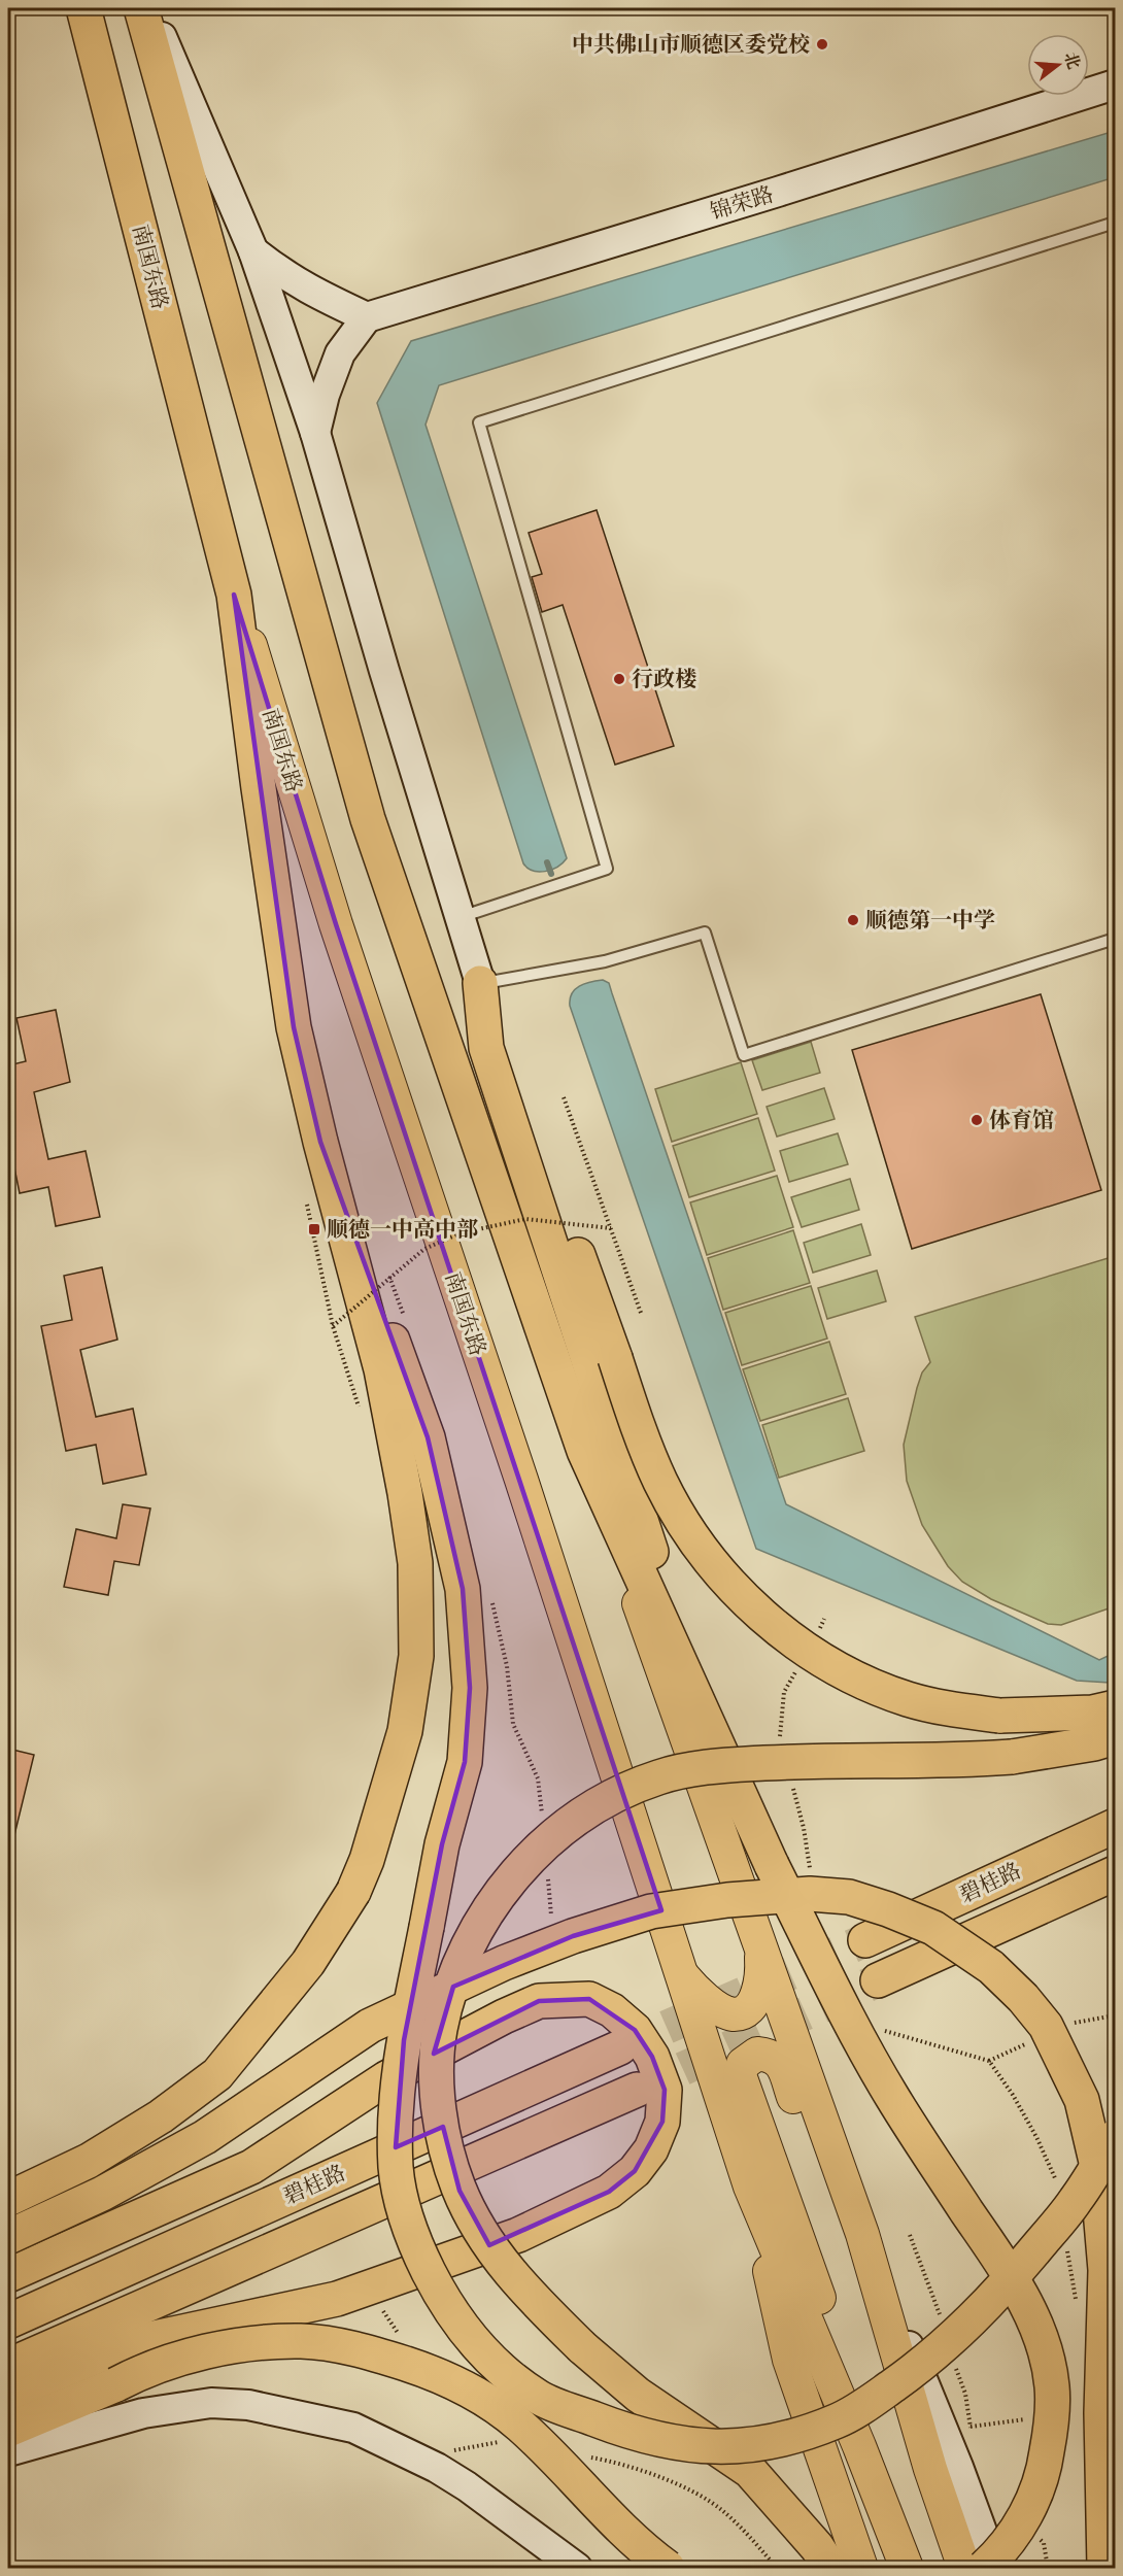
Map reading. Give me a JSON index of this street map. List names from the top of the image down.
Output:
{
  "streets": {
    "highway": ["南国东路", "碧桂路"],
    "street": ["锦荣路"]
  },
  "places": {
    "other": [
      "中共佛山市顺德区委党校",
      "行政楼",
      "顺德第一中学",
      "体育馆"
    ],
    "transit": ["顺德一中高中部"]
  },
  "north": "right"
}
